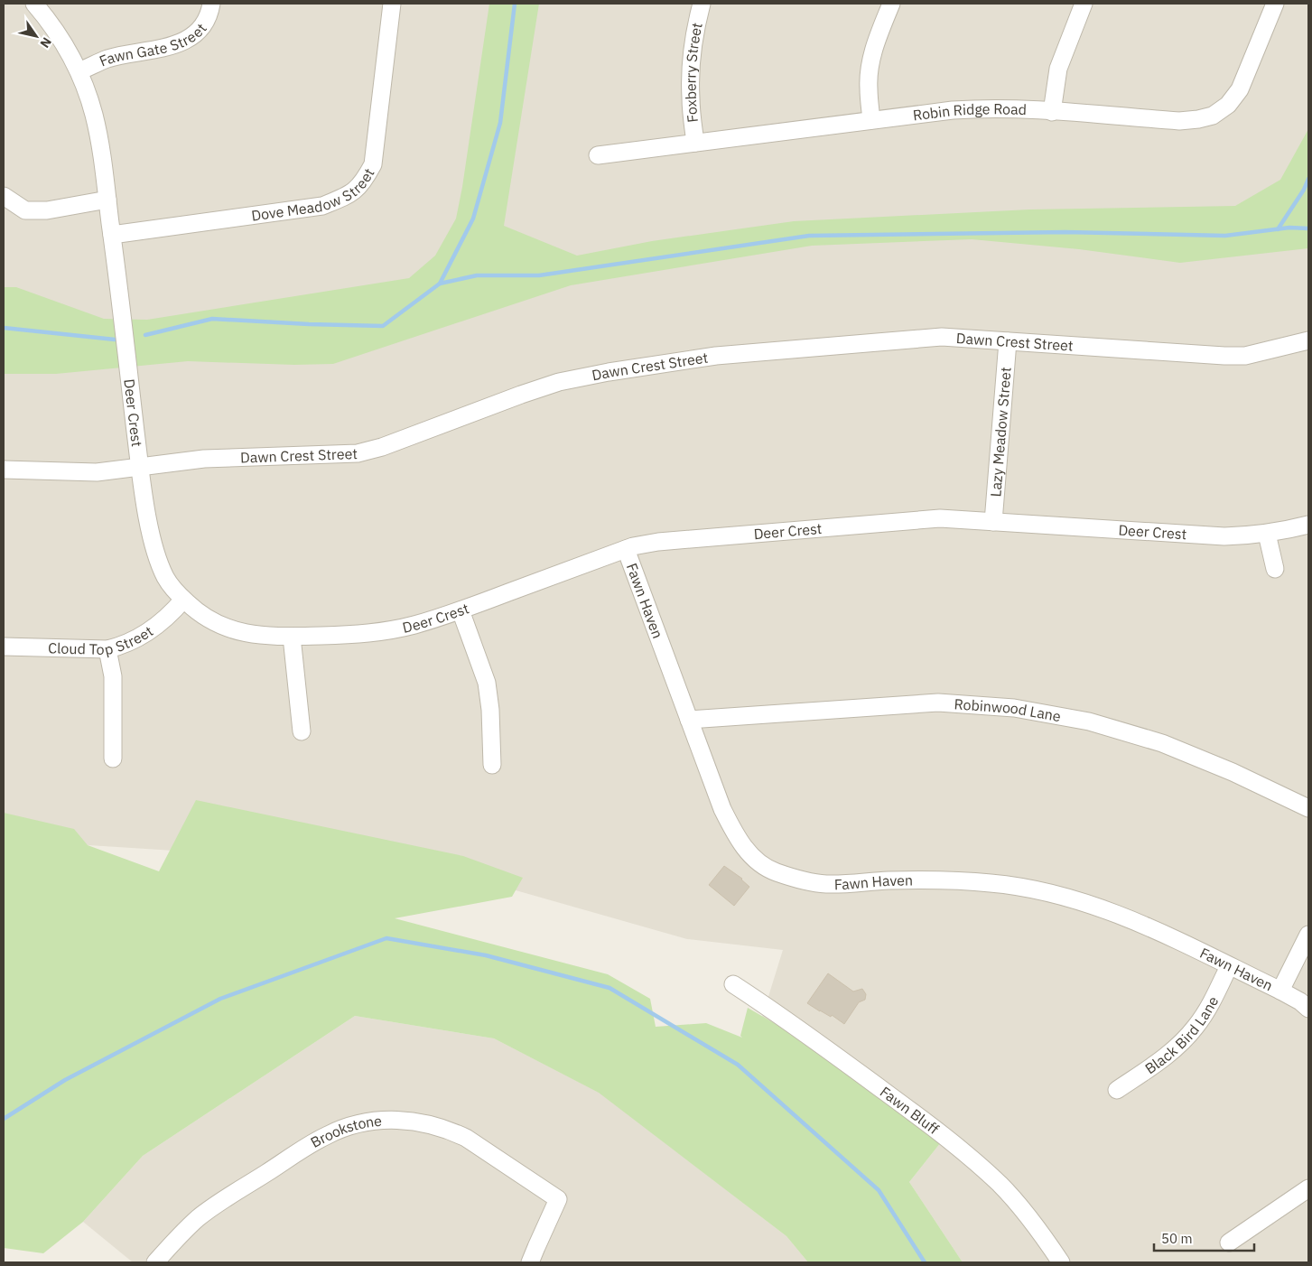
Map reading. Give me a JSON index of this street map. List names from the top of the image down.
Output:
{
  "streets": {
    "street": [
      "Fawn Gate Street",
      "Foxberry Street",
      "Robin Ridge Road",
      "Dove Meadow Street",
      "Dawn Crest Street",
      "Deer Crest",
      "Lazy Meadow Street",
      "Fawn Haven",
      "Cloud Top Street",
      "Robinwood Lane",
      "Black Bird Lane",
      "Fawn Bluff",
      "Brookstone"
    ]
  },
  "crossings": [
    ["Fawn Gate Street", "Deer Crest"],
    ["Foxberry Street", "Robin Ridge Road"],
    ["Dove Meadow Street", "Deer Crest"],
    ["Dawn Crest Street", "Deer Crest"],
    ["Dawn Crest Street", "Lazy Meadow Street"],
    ["Deer Crest", "Lazy Meadow Street"],
    ["Deer Crest", "Fawn Haven"],
    ["Deer Crest", "Cloud Top Street"],
    ["Fawn Haven", "Robinwood Lane"],
    ["Fawn Haven", "Black Bird Lane"]
  ],
  "scale_bar": "50 m",
  "north": "bottom right"
}
